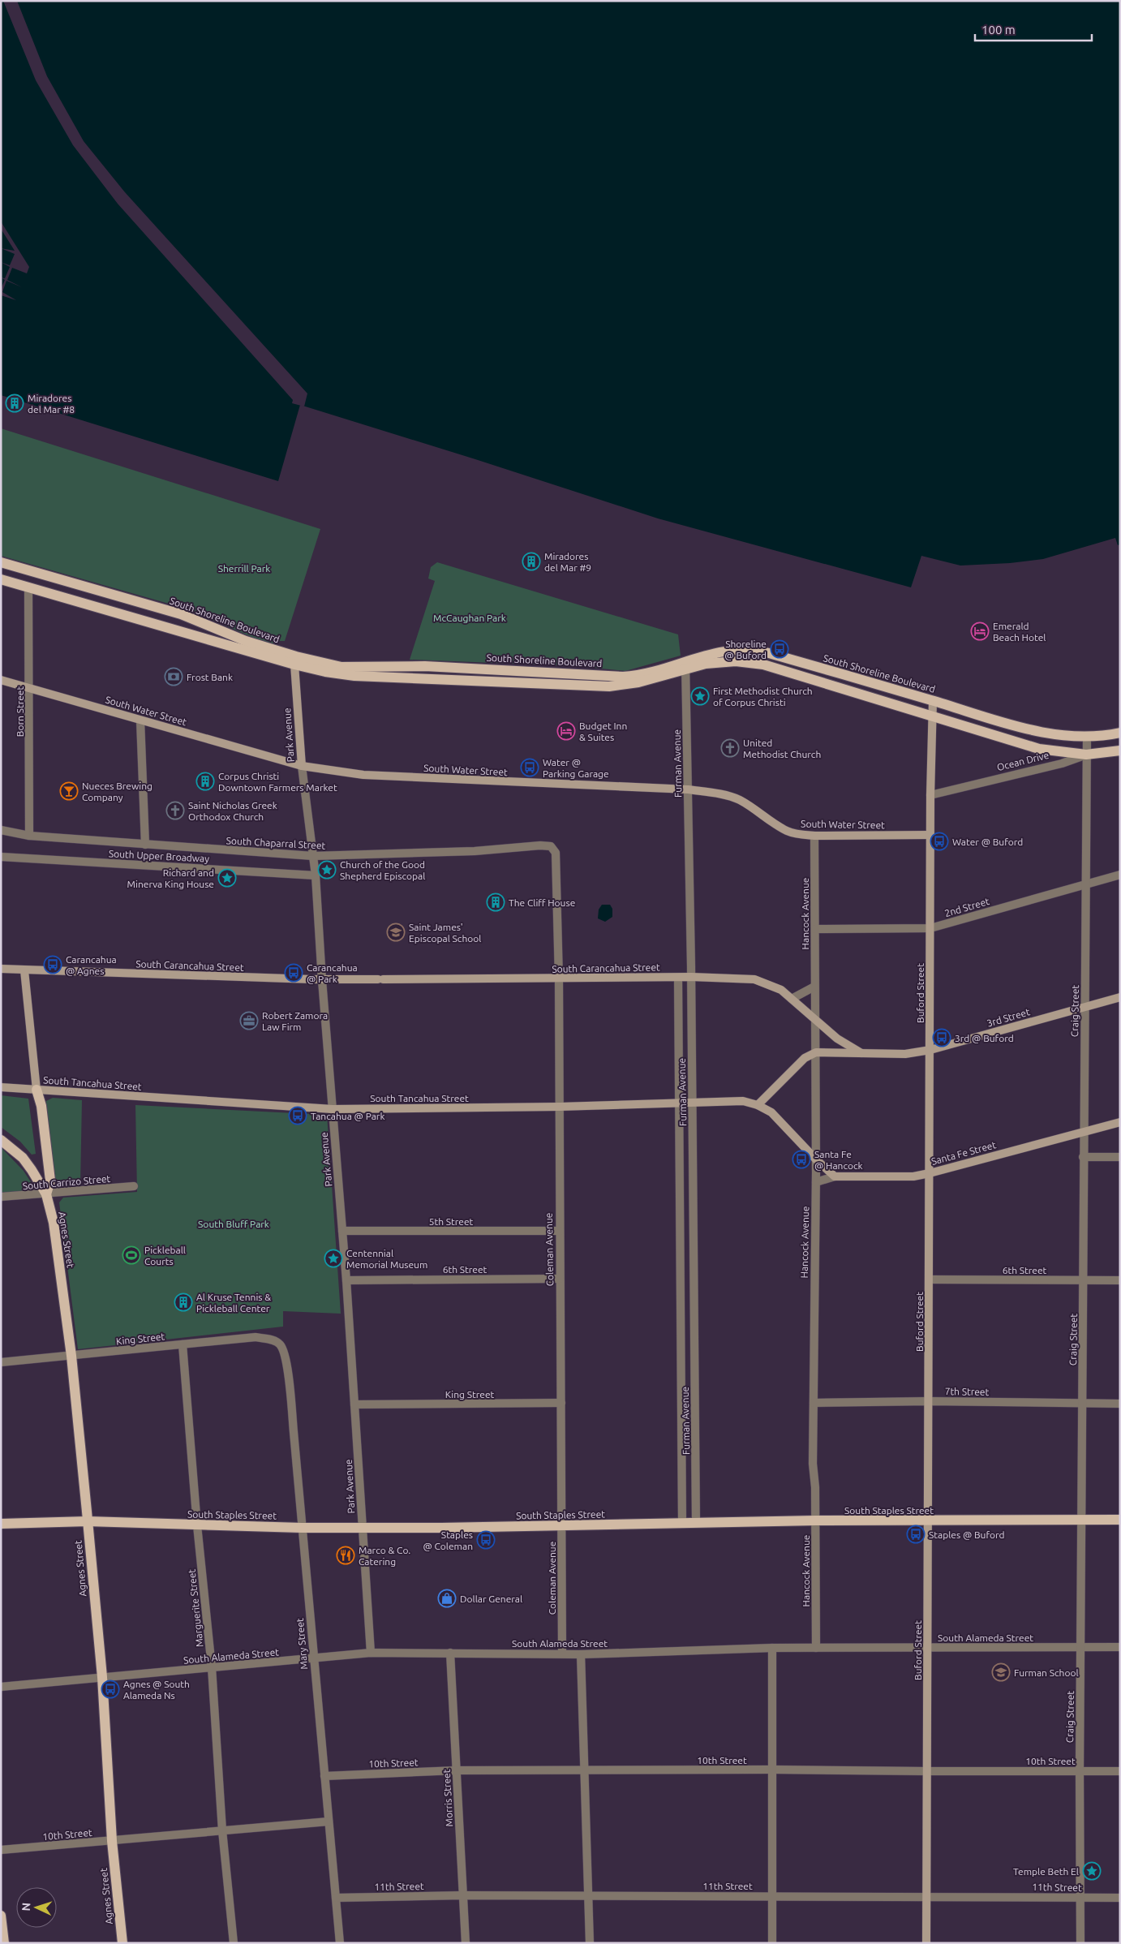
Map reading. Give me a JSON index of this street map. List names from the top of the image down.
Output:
{
  "streets": {
    "main road": [
      "South Shoreline Boulevard",
      "South Water Street",
      "Park Avenue",
      "Ocean Drive",
      "South Carancahua Street",
      "Buford Street",
      "3rd Street",
      "South Tancahua Street",
      "Santa Fe Street",
      "Agnes Street",
      "South Staples Street"
    ],
    "street": [
      "Born Street",
      "Furman Avenue",
      "South Chaparral Street",
      "South Upper Broadway",
      "2nd Street",
      "Hancock Avenue",
      "Craig Street",
      "South Carrizo Street",
      "5th Street",
      "Coleman Avenue",
      "6th Street",
      "King Street",
      "7th Street",
      "Marguerite Street",
      "South Alameda Street",
      "Mary Street",
      "10th Street",
      "Morris Street",
      "11th Street"
    ]
  },
  "crossings": [
    ["South Shoreline Boulevard", "Born Street"],
    ["South Shoreline Boulevard", "Park Avenue"],
    ["South Shoreline Boulevard", "Ocean Drive"],
    ["South Shoreline Boulevard", "Furman Avenue"],
    ["South Shoreline Boulevard", "Buford Street"],
    ["South Shoreline Boulevard", "Craig Street"],
    ["South Water Street", "Born Street"],
    ["South Water Street", "Park Avenue"],
    ["South Water Street", "Furman Avenue"],
    ["South Water Street", "Hancock Avenue"],
    ["South Water Street", "Buford Street"],
    ["Born Street", "South Chaparral Street"],
    ["Park Avenue", "South Chaparral Street"],
    ["Park Avenue", "South Upper Broadway"],
    ["Park Avenue", "South Carancahua Street"],
    ["Park Avenue", "South Tancahua Street"],
    ["Park Avenue", "5th Street"],
    ["Park Avenue", "6th Street"],
    ["Park Avenue", "King Street"],
    ["Park Avenue", "South Staples Street"],
    ["Park Avenue", "South Alameda Street"],
    ["Ocean Drive", "Buford Street"],
    ["Ocean Drive", "Craig Street"],
    ["Furman Avenue", "South Carancahua Street"],
    ["Furman Avenue", "South Tancahua Street"],
    ["Furman Avenue", "South Staples Street"],
    ["South Chaparral Street", "Coleman Avenue"],
    ["2nd Street", "Hancock Avenue"],
    ["2nd Street", "Buford Street"],
    ["2nd Street", "Craig Street"],
    ["Hancock Avenue", "South Carancahua Street"],
    ["Hancock Avenue", "3rd Street"],
    ["Hancock Avenue", "South Tancahua Street"],
    ["Hancock Avenue", "7th Street"],
    ["Hancock Avenue", "South Staples Street"],
    ["Hancock Avenue", "South Alameda Street"],
    ["South Carancahua Street", "3rd Street"],
    ["South Carancahua Street", "Coleman Avenue"],
    ["Buford Street", "3rd Street"],
    ["Buford Street", "Santa Fe Street"],
    ["Buford Street", "6th Street"],
    ["Buford Street", "7th Street"],
    ["Buford Street", "South Staples Street"],
    ["Buford Street", "South Alameda Street"],
    ["Buford Street", "10th Street"],
    ["Buford Street", "11th Street"],
    ["Craig Street", "3rd Street"],
    ["Craig Street", "Santa Fe Street"],
    ["Craig Street", "6th Street"],
    ["Craig Street", "7th Street"],
    ["Craig Street", "South Staples Street"],
    ["Craig Street", "South Alameda Street"],
    ["Craig Street", "10th Street"],
    ["Craig Street", "11th Street"],
    ["South Tancahua Street", "Coleman Avenue"],
    ["South Carrizo Street", "Agnes Street"],
    ["5th Street", "Coleman Avenue"],
    ["Agnes Street", "King Street"],
    ["Agnes Street", "South Staples Street"],
    ["Agnes Street", "South Alameda Street"],
    ["Agnes Street", "10th Street"],
    ["Coleman Avenue", "6th Street"],
    ["Coleman Avenue", "King Street"],
    ["Coleman Avenue", "South Staples Street"],
    ["Coleman Avenue", "South Alameda Street"],
    ["King Street", "Marguerite Street"],
    ["King Street", "Mary Street"],
    ["South Staples Street", "Marguerite Street"],
    ["South Staples Street", "Mary Street"],
    ["Marguerite Street", "South Alameda Street"],
    ["Marguerite Street", "10th Street"],
    ["South Alameda Street", "Mary Street"],
    ["South Alameda Street", "Morris Street"],
    ["Mary Street", "10th Street"],
    ["Mary Street", "11th Street"],
    ["10th Street", "Morris Street"],
    ["Morris Street", "11th Street"]
  ],
  "parks": ["Sherrill Park", "McCaughan Park", "South Bluff Park"],
  "places": {
    "building": [
      "Miradores del Mar #8",
      "Miradores del Mar #9",
      "Corpus Christi Downtown Farmers Market",
      "The Cliff House",
      "Al Kruse Tennis & Pickleball Center"
    ],
    "hotel": ["Emerald Beach Hotel", "Budget Inn & Suites"],
    "bus stop": [
      "Shoreline @ Buford",
      "Water @ Parking Garage",
      "Water @ Buford",
      "Carancahua @ Agnes",
      "Carancahua @ Park",
      "3rd @ Buford",
      "Tancahua @ Park",
      "Santa Fe @ Hancock",
      "Staples @ Buford",
      "Staples @ Coleman",
      "Agnes @ South Alameda Ns"
    ],
    "bank": ["Frost Bank"],
    "place": [
      "First Methodist Church of Corpus Christi",
      "Church of the Good Shepherd Episcopal",
      "Richard and Minerva King House",
      "Centennial Memorial Museum",
      "Temple Beth El"
    ],
    "church": ["United Methodist Church", "Saint Nicholas Greek Orthodox Church"],
    "bar": ["Nueces Brewing Company"],
    "school or university": ["Saint James' Episcopal School", "Furman School"],
    "office": ["Robert Zamora Law Firm"],
    "sports": ["Pickleball Courts"],
    "restaurant": ["Marco & Co. Catering"],
    "shop": ["Dollar General"]
  },
  "scale_bar": "100 m",
  "north": "left"
}
